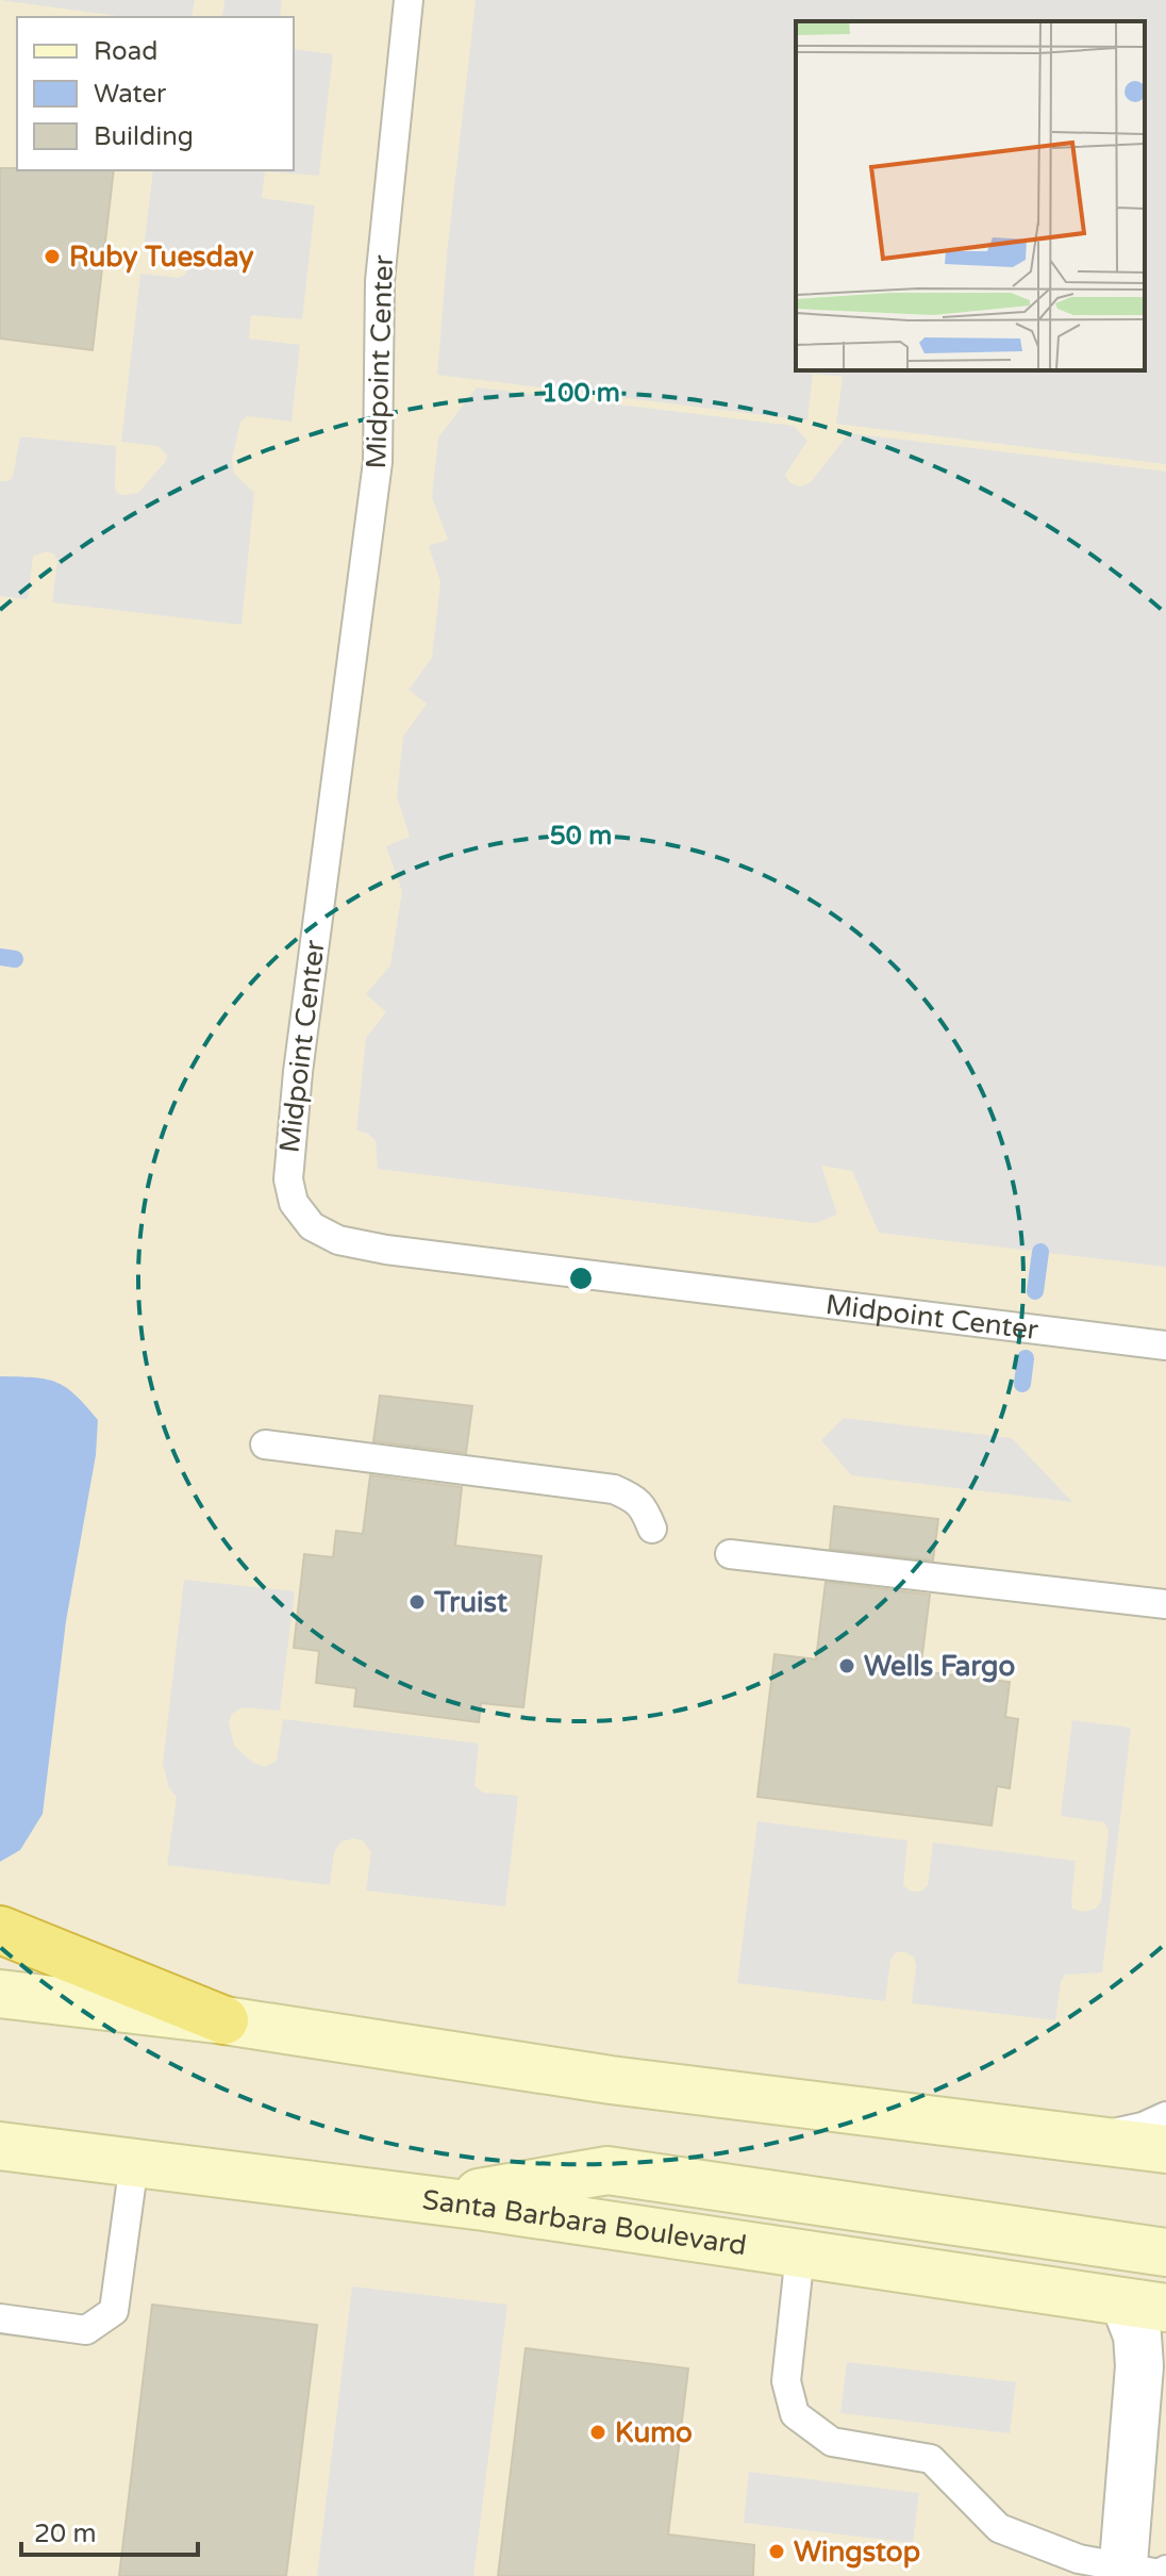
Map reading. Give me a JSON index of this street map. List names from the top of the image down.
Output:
{
  "streets": {
    "main road": ["Santa Barbara Boulevard"],
    "lane": ["Midpoint Center"]
  },
  "places": [
    "Ruby Tuesday",
    "Truist",
    "Wells Fargo",
    "Kumo",
    "Wingstop"
  ],
  "legend": ["Road", "Water", "Building"],
  "scale_bar": "20 m",
  "rings": ["100 m", "50 m"]
}
